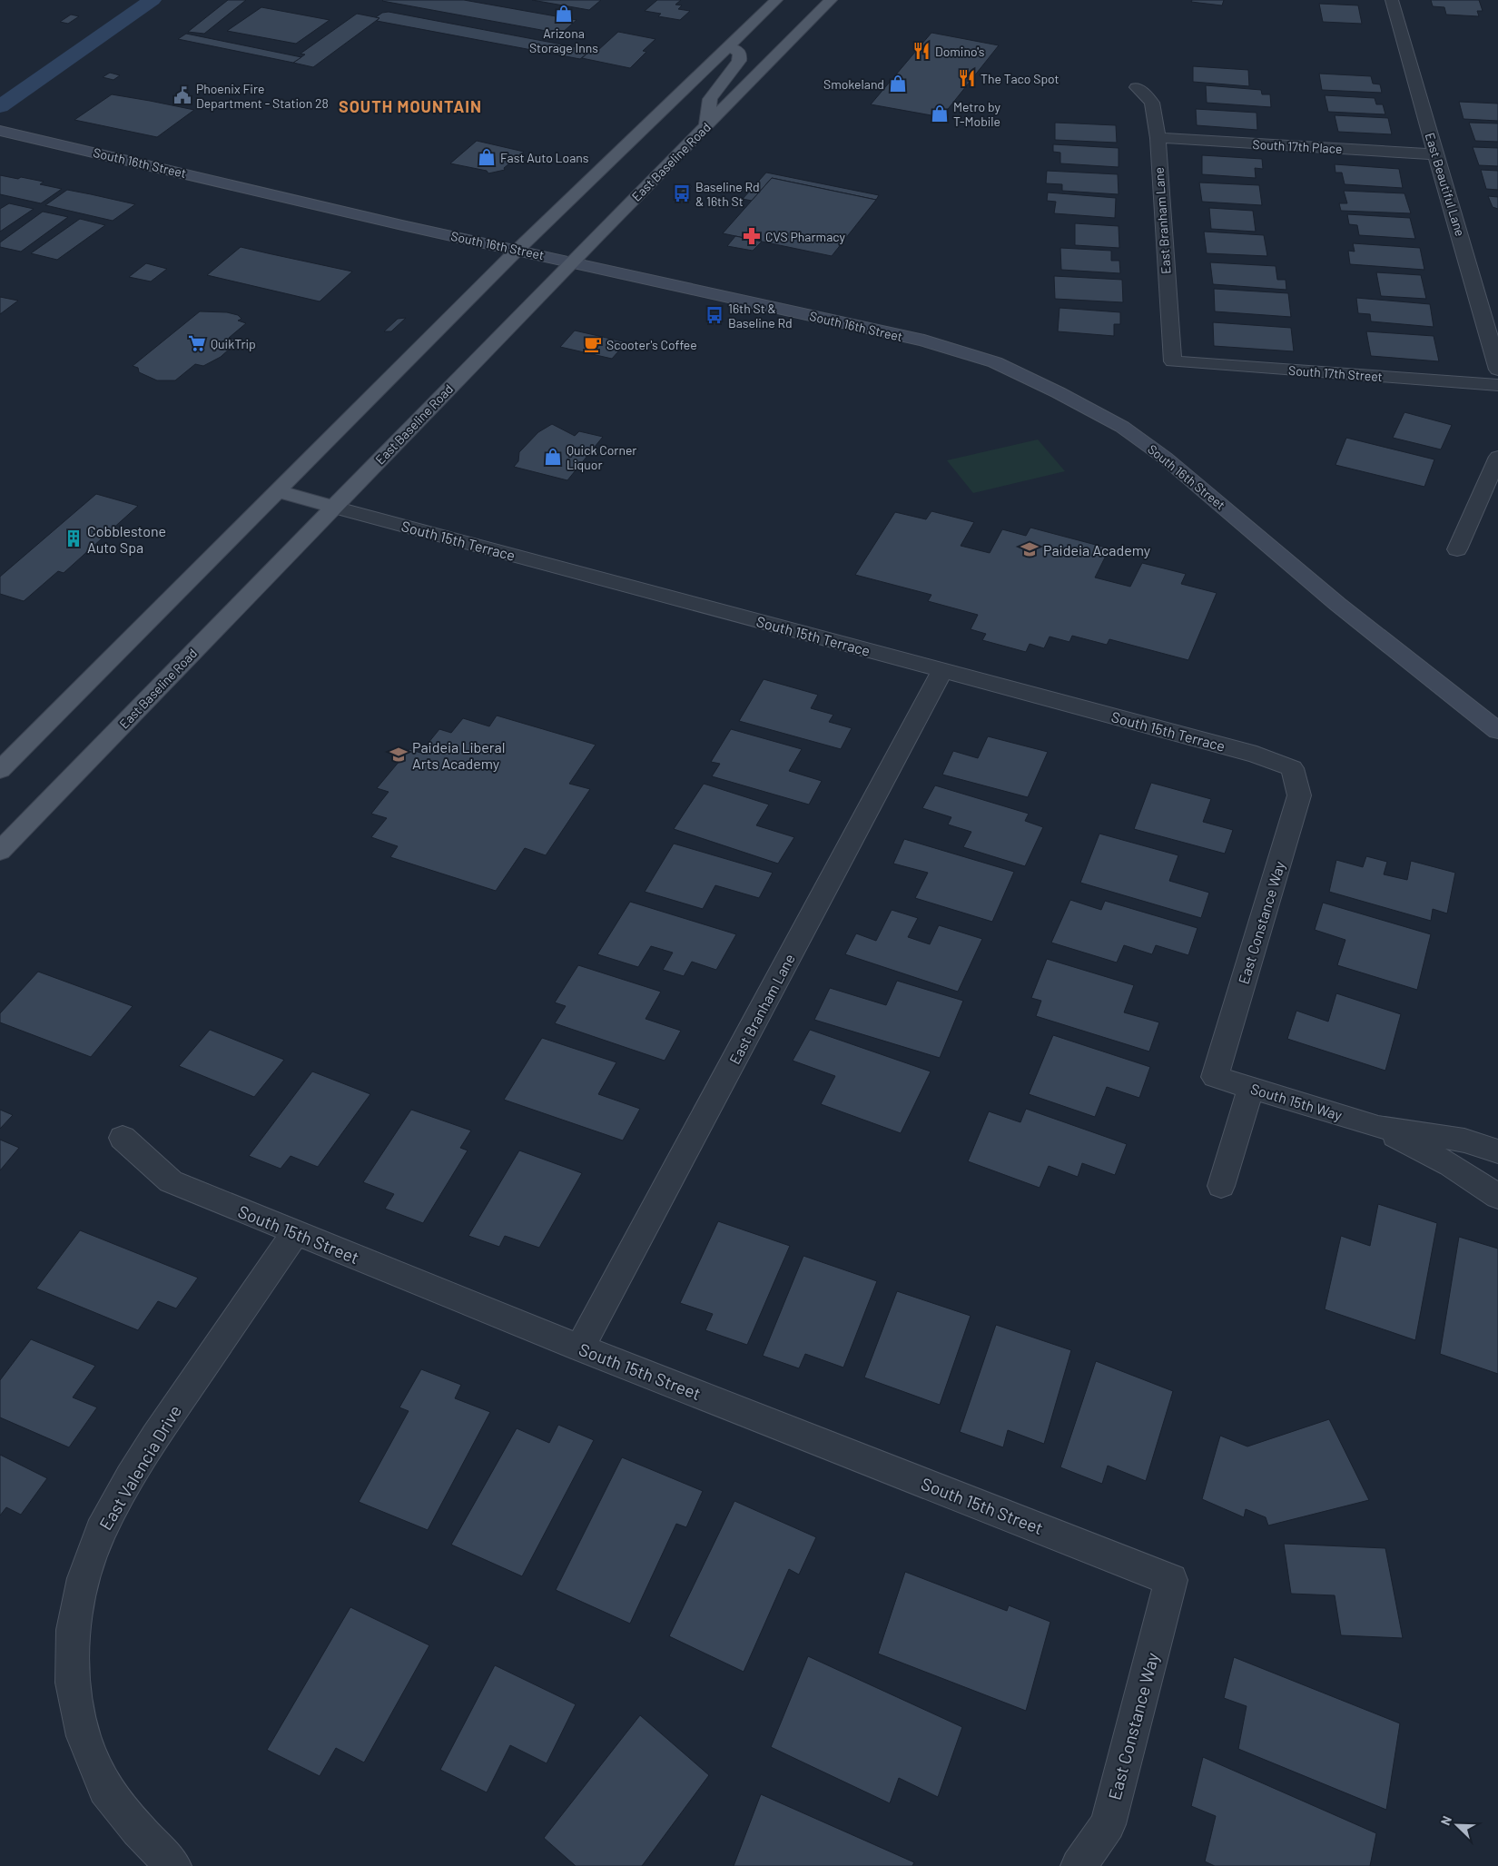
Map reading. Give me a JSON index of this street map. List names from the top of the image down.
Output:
{
  "streets": {
    "main road": ["East Baseline Road", "South 16th Street"],
    "street": [
      "South 17th Place",
      "East Beautiful Lane",
      "East Branham Lane",
      "South 17th Street",
      "South 15th Terrace",
      "East Constance Way",
      "South 15th Way",
      "South 15th Street",
      "East Valencia Drive"
    ]
  },
  "crossings": [
    ["South 17th Place", "East Beautiful Lane"],
    ["South 17th Place", "East Branham Lane"],
    ["East Baseline Road", "South 16th Street"],
    ["East Baseline Road", "South 15th Terrace"],
    ["East Branham Lane", "South 17th Street"],
    ["East Branham Lane", "South 15th Terrace"],
    ["East Branham Lane", "South 15th Street"],
    ["South 15th Terrace", "East Constance Way"],
    ["East Constance Way", "South 15th Way"],
    ["East Constance Way", "South 15th Street"],
    ["South 15th Street", "East Valencia Drive"]
  ],
  "districts": ["SOUTH MOUNTAIN"],
  "places": {
    "shop": [
      "Arizona Storage Inns",
      "Smokeland",
      "Metro by T-Mobile",
      "Fast Auto Loans",
      "Quick Corner Liquor"
    ],
    "restaurant": ["Domino's", "The Taco Spot"],
    "public building": ["Phoenix Fire Department - Station 28"],
    "bus stop": ["Baseline Rd & 16th St", "16th St & Baseline Rd"],
    "pharmacy": ["CVS Pharmacy"],
    "supermarket": ["QuikTrip"],
    "cafe": ["Scooter's Coffee"],
    "building": ["Cobblestone Auto Spa"],
    "school or university": ["Paideia Academy", "Paideia Liberal Arts Academy"]
  },
  "north": "top left"
}
